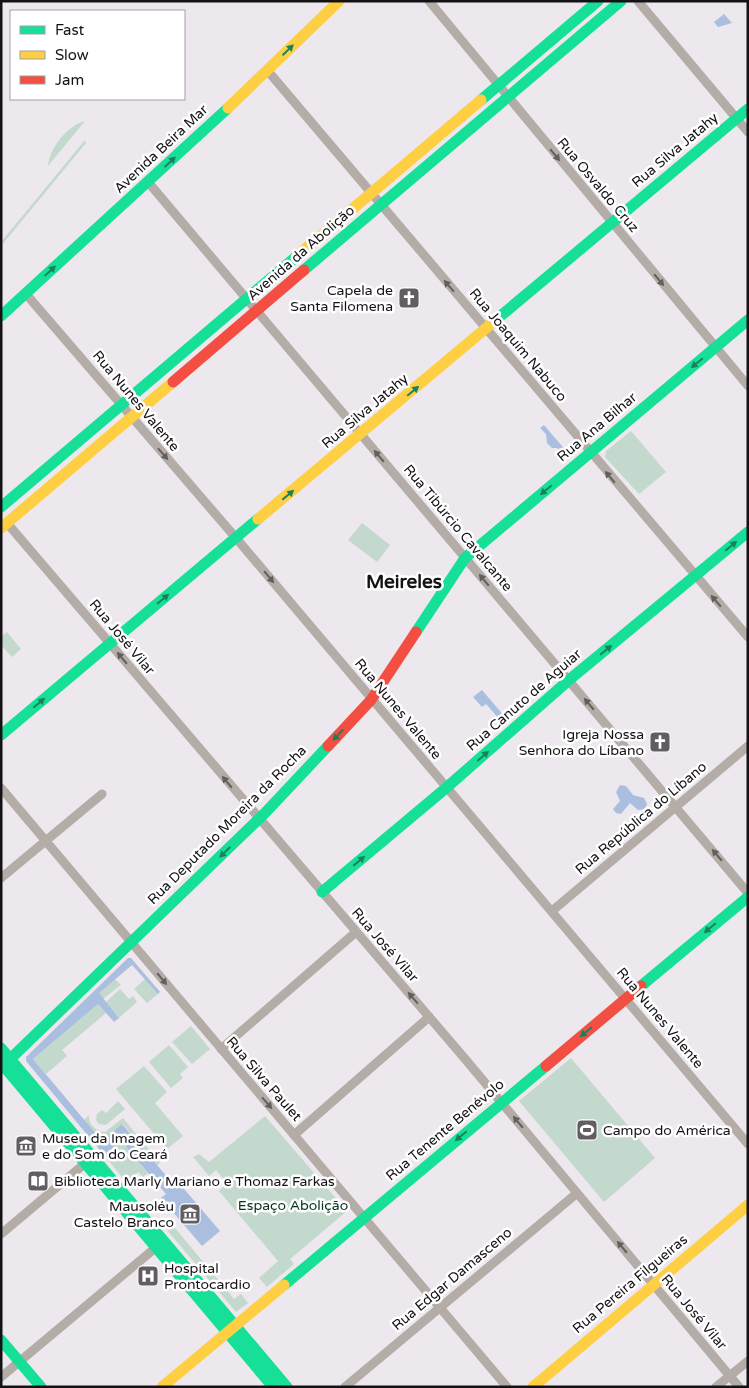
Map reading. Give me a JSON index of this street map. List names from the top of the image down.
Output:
{
  "streets": {
    "street": [
      "Avenida Beira Mar",
      "Rua Silva Jatahy",
      "Rua Osvaldo Cruz",
      "Avenida da Abolição",
      "Rua Joaquim Nabuco",
      "Rua Nunes Valente",
      "Rua Ana Bilhar",
      "Rua Tibúrcio Cavalcante",
      "Rua José Vilar",
      "Rua Canuto de Aguiar",
      "Rua República do Líbano",
      "Rua Deputado Moreira da Rocha",
      "Rua Silva Paulet",
      "Rua Tenente Benévolo",
      "Rua Edgar Damasceno",
      "Rua Pereira Filgueiras"
    ]
  },
  "crossings": [
    ["Avenida Beira Mar", "Rua Joaquim Nabuco"],
    ["Avenida Beira Mar", "Rua Nunes Valente"],
    ["Avenida Beira Mar", "Rua Tibúrcio Cavalcante"],
    ["Rua Silva Jatahy", "Rua Osvaldo Cruz"],
    ["Rua Silva Jatahy", "Rua Joaquim Nabuco"],
    ["Rua Silva Jatahy", "Rua Nunes Valente"],
    ["Rua Silva Jatahy", "Rua Tibúrcio Cavalcante"],
    ["Rua Silva Jatahy", "Rua José Vilar"],
    ["Rua Osvaldo Cruz", "Avenida da Abolição"],
    ["Rua Osvaldo Cruz", "Rua Ana Bilhar"],
    ["Avenida da Abolição", "Rua Joaquim Nabuco"],
    ["Avenida da Abolição", "Rua Nunes Valente"],
    ["Avenida da Abolição", "Rua Tibúrcio Cavalcante"],
    ["Avenida da Abolição", "Rua José Vilar"],
    ["Rua Joaquim Nabuco", "Rua Ana Bilhar"],
    ["Rua Joaquim Nabuco", "Rua Canuto de Aguiar"],
    ["Rua Nunes Valente", "Rua Canuto de Aguiar"],
    ["Rua Nunes Valente", "Rua República do Líbano"],
    ["Rua Nunes Valente", "Rua Deputado Moreira da Rocha"],
    ["Rua Nunes Valente", "Rua Tenente Benévolo"],
    ["Rua Ana Bilhar", "Rua Tibúrcio Cavalcante"],
    ["Rua Ana Bilhar", "Rua Deputado Moreira da Rocha"],
    ["Rua Tibúrcio Cavalcante", "Rua Canuto de Aguiar"],
    ["Rua Tibúrcio Cavalcante", "Rua República do Líbano"],
    ["Rua Tibúrcio Cavalcante", "Rua Deputado Moreira da Rocha"],
    ["Rua José Vilar", "Rua Canuto de Aguiar"],
    ["Rua José Vilar", "Rua Deputado Moreira da Rocha"],
    ["Rua José Vilar", "Rua Tenente Benévolo"],
    ["Rua José Vilar", "Rua Edgar Damasceno"],
    ["Rua José Vilar", "Rua Pereira Filgueiras"],
    ["Rua Deputado Moreira da Rocha", "Rua Silva Paulet"],
    ["Rua Silva Paulet", "Rua Tenente Benévolo"],
    ["Rua Silva Paulet", "Rua Edgar Damasceno"]
  ],
  "one_way": [
    "Avenida Beira Mar",
    "Rua Silva Jatahy",
    "Rua Osvaldo Cruz",
    "Rua Joaquim Nabuco",
    "Rua Ana Bilhar",
    "Rua Tibúrcio Cavalcante",
    "Rua José Vilar",
    "Rua Canuto de Aguiar",
    "Rua Deputado Moreira da Rocha",
    "Rua Tenente Benévolo"
  ],
  "districts": ["Meireles"],
  "parks": ["Espaço Abolição"],
  "places": {
    "church": ["Capela de Santa Filomena", "Igreja Nossa Senhora do Líbano"],
    "sports": ["Campo do América"],
    "museum": ["Museu da Imagem e do Som do Ceará", "Mausoléu Castelo Branco"],
    "library": ["Biblioteca Marly Mariano e Thomaz Farkas"],
    "hospital": ["Hospital Prontocardio"]
  },
  "legend": ["Fast", "Slow", "Jam"]
}
